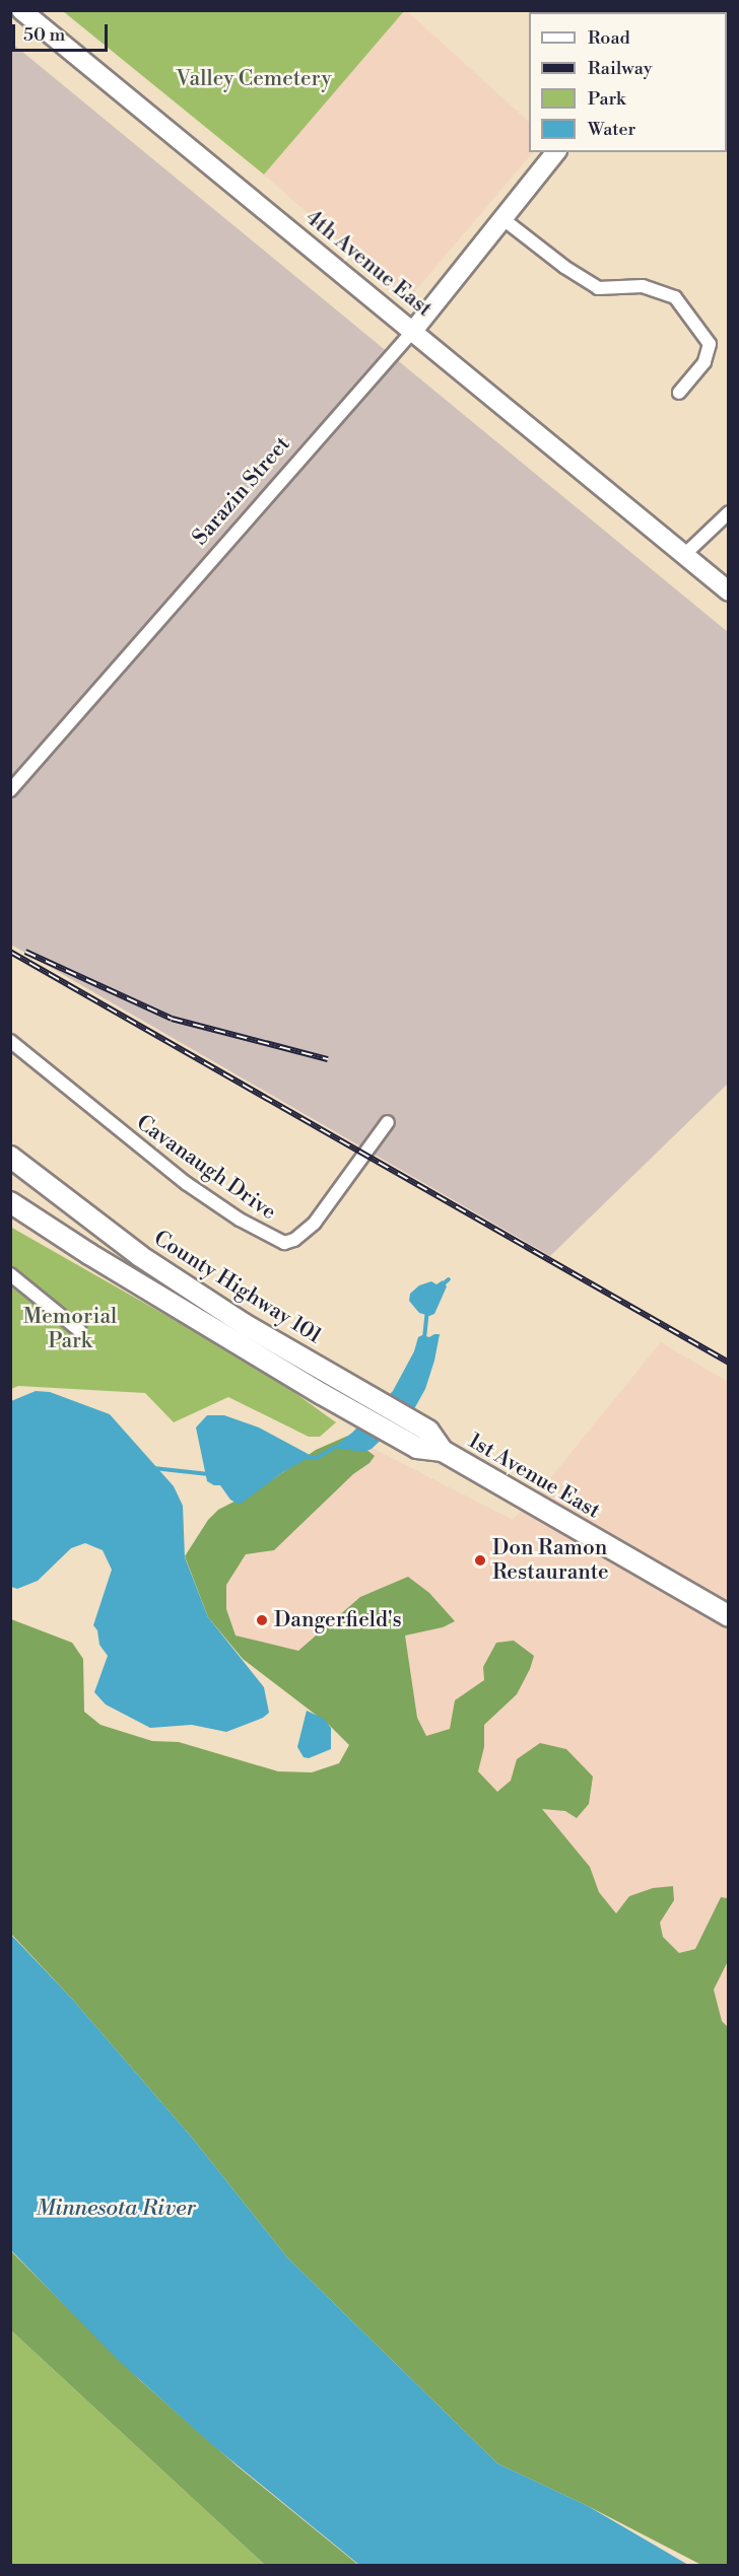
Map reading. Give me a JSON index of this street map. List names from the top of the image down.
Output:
{
  "streets": {
    "main road": ["County Highway 101", "1st Avenue East"],
    "street": ["4th Avenue East", "Sarazin Street", "Cavanaugh Drive"]
  },
  "crossings": [
    ["4th Avenue East", "Sarazin Street"],
    ["County Highway 101", "1st Avenue East"]
  ],
  "water": ["Minnesota River"],
  "parks": ["Valley Cemetery", "Memorial Park"],
  "places": ["Don Ramon Restaurante", "Dangerfield's"],
  "legend": [
    "Road",
    "Railway",
    "Park",
    "Water"
  ],
  "scale_bar": "50 m"
}
